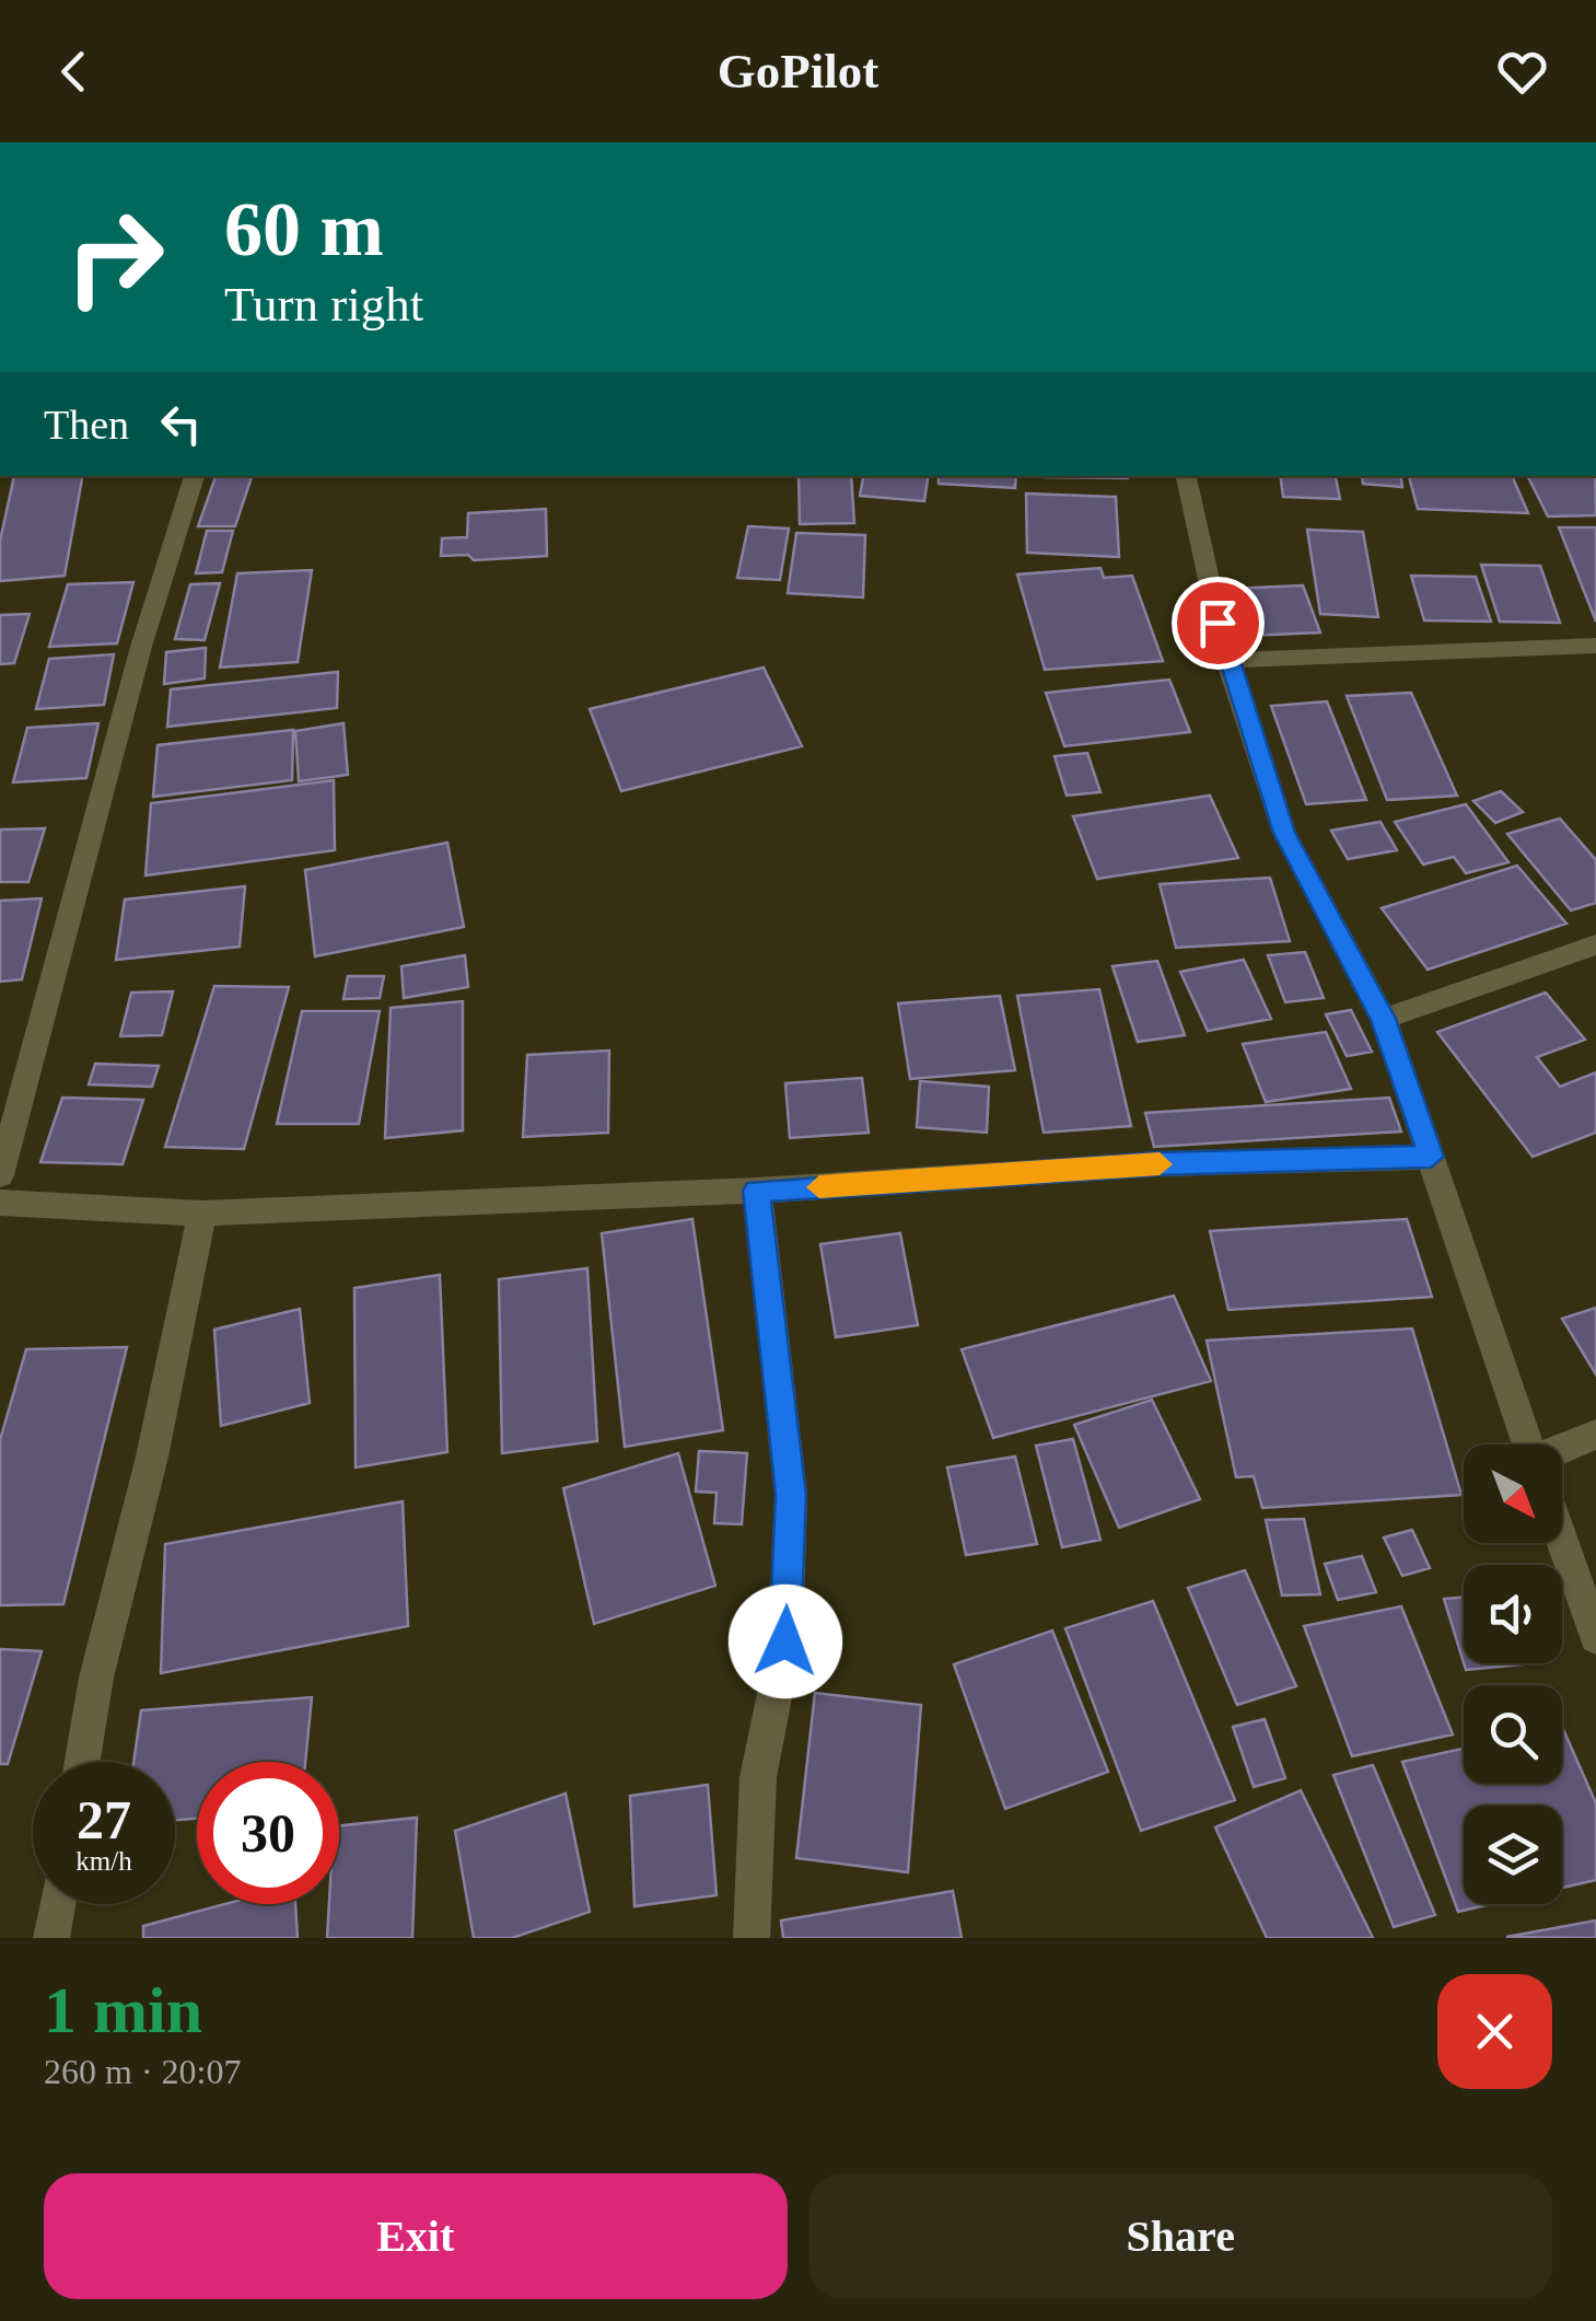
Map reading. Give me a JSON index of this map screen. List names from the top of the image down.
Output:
{
  "north": "bottom right",
  "page": {
    "header": "GoPilot",
    "turn": ["60 m", "Turn right"],
    "then": "Then",
    "speed": "27 km/h",
    "limit": "30",
    "heading": ["1 min", "260 m · 20:07"],
    "buttons": ["Exit", "Share"]
  }
}
